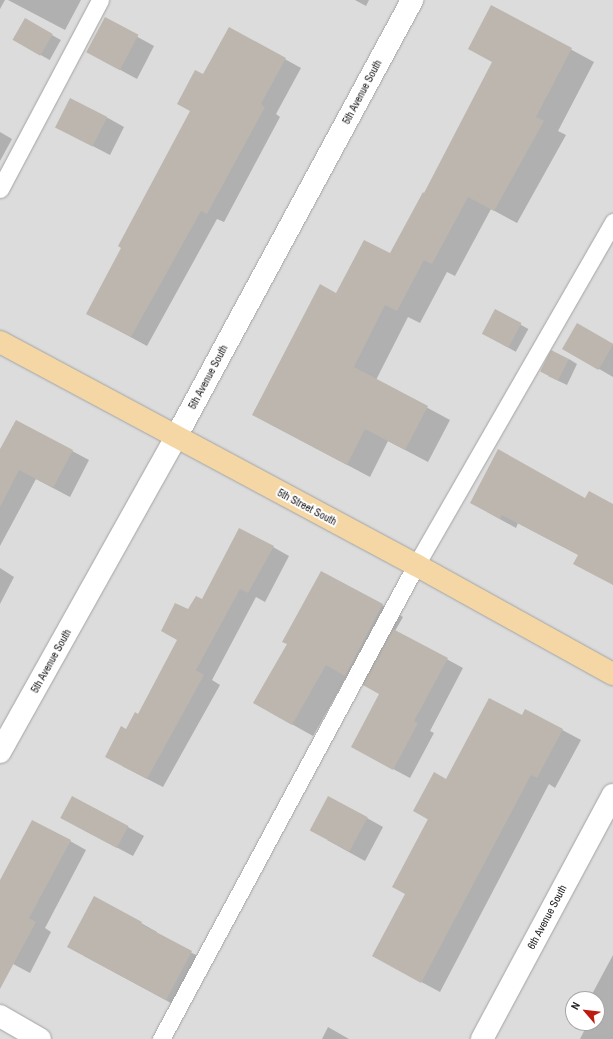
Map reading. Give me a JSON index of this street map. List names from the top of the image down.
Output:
{
  "streets": {
    "main road": ["5th Street South"],
    "street": ["5th Avenue South", "6th Avenue South"]
  },
  "crossings": [
    ["5th Avenue South", "5th Street South"]
  ],
  "north": "top left"
}
